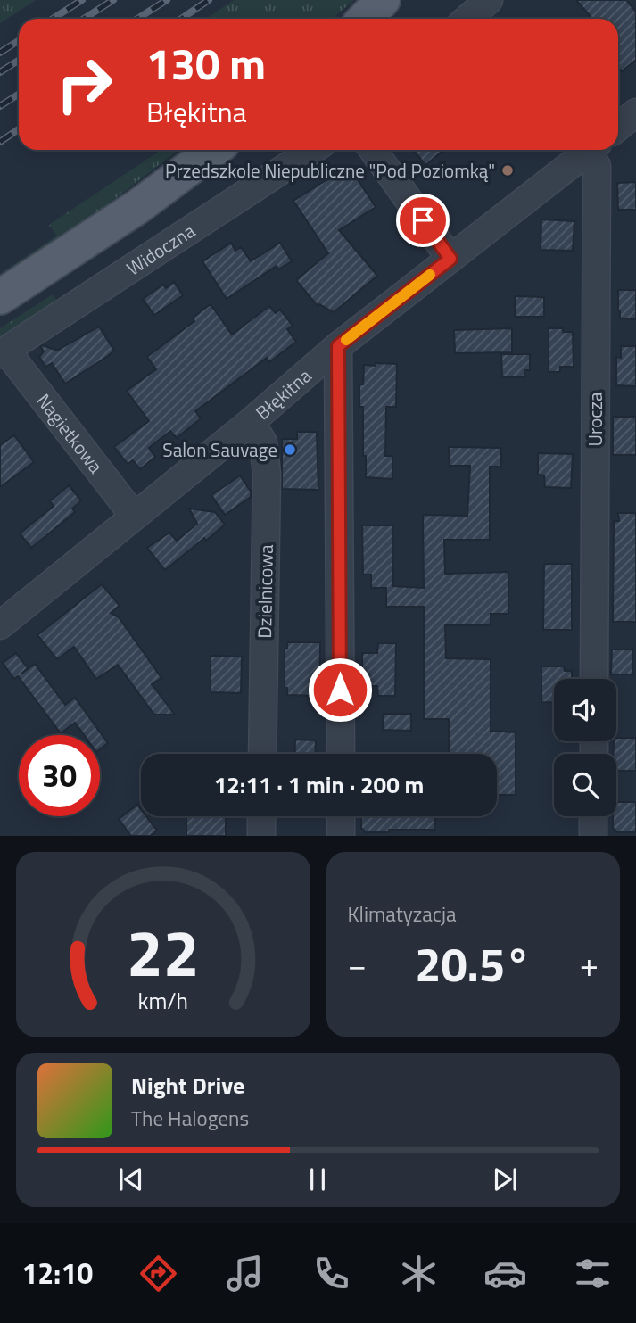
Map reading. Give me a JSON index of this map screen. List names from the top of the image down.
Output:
{
  "streets": {
    "street": [
      "Widoczna",
      "Błękitna",
      "Urocza",
      "Nagietkowa",
      "Dzielnicowa"
    ]
  },
  "crossings": [
    ["Widoczna", "Nagietkowa"],
    ["Błękitna", "Nagietkowa"],
    ["Błękitna", "Dzielnicowa"]
  ],
  "places": ["Przedszkole Niepubliczne \"Pod Poziomką\"", "Salon Sauvage"],
  "page": {
    "turn": ["130 m", "Błękitna"],
    "limit": "30",
    "trip": "12:11 · 1 min · 200 m",
    "tile": "Klimatyzacja",
    "heat": ["−", "20.5°", "+"],
    "song": ["Night Drive", "The Halogens"],
    "tabs": "12:10",
    "gauge": ["22", "km/h"]
  }
}
